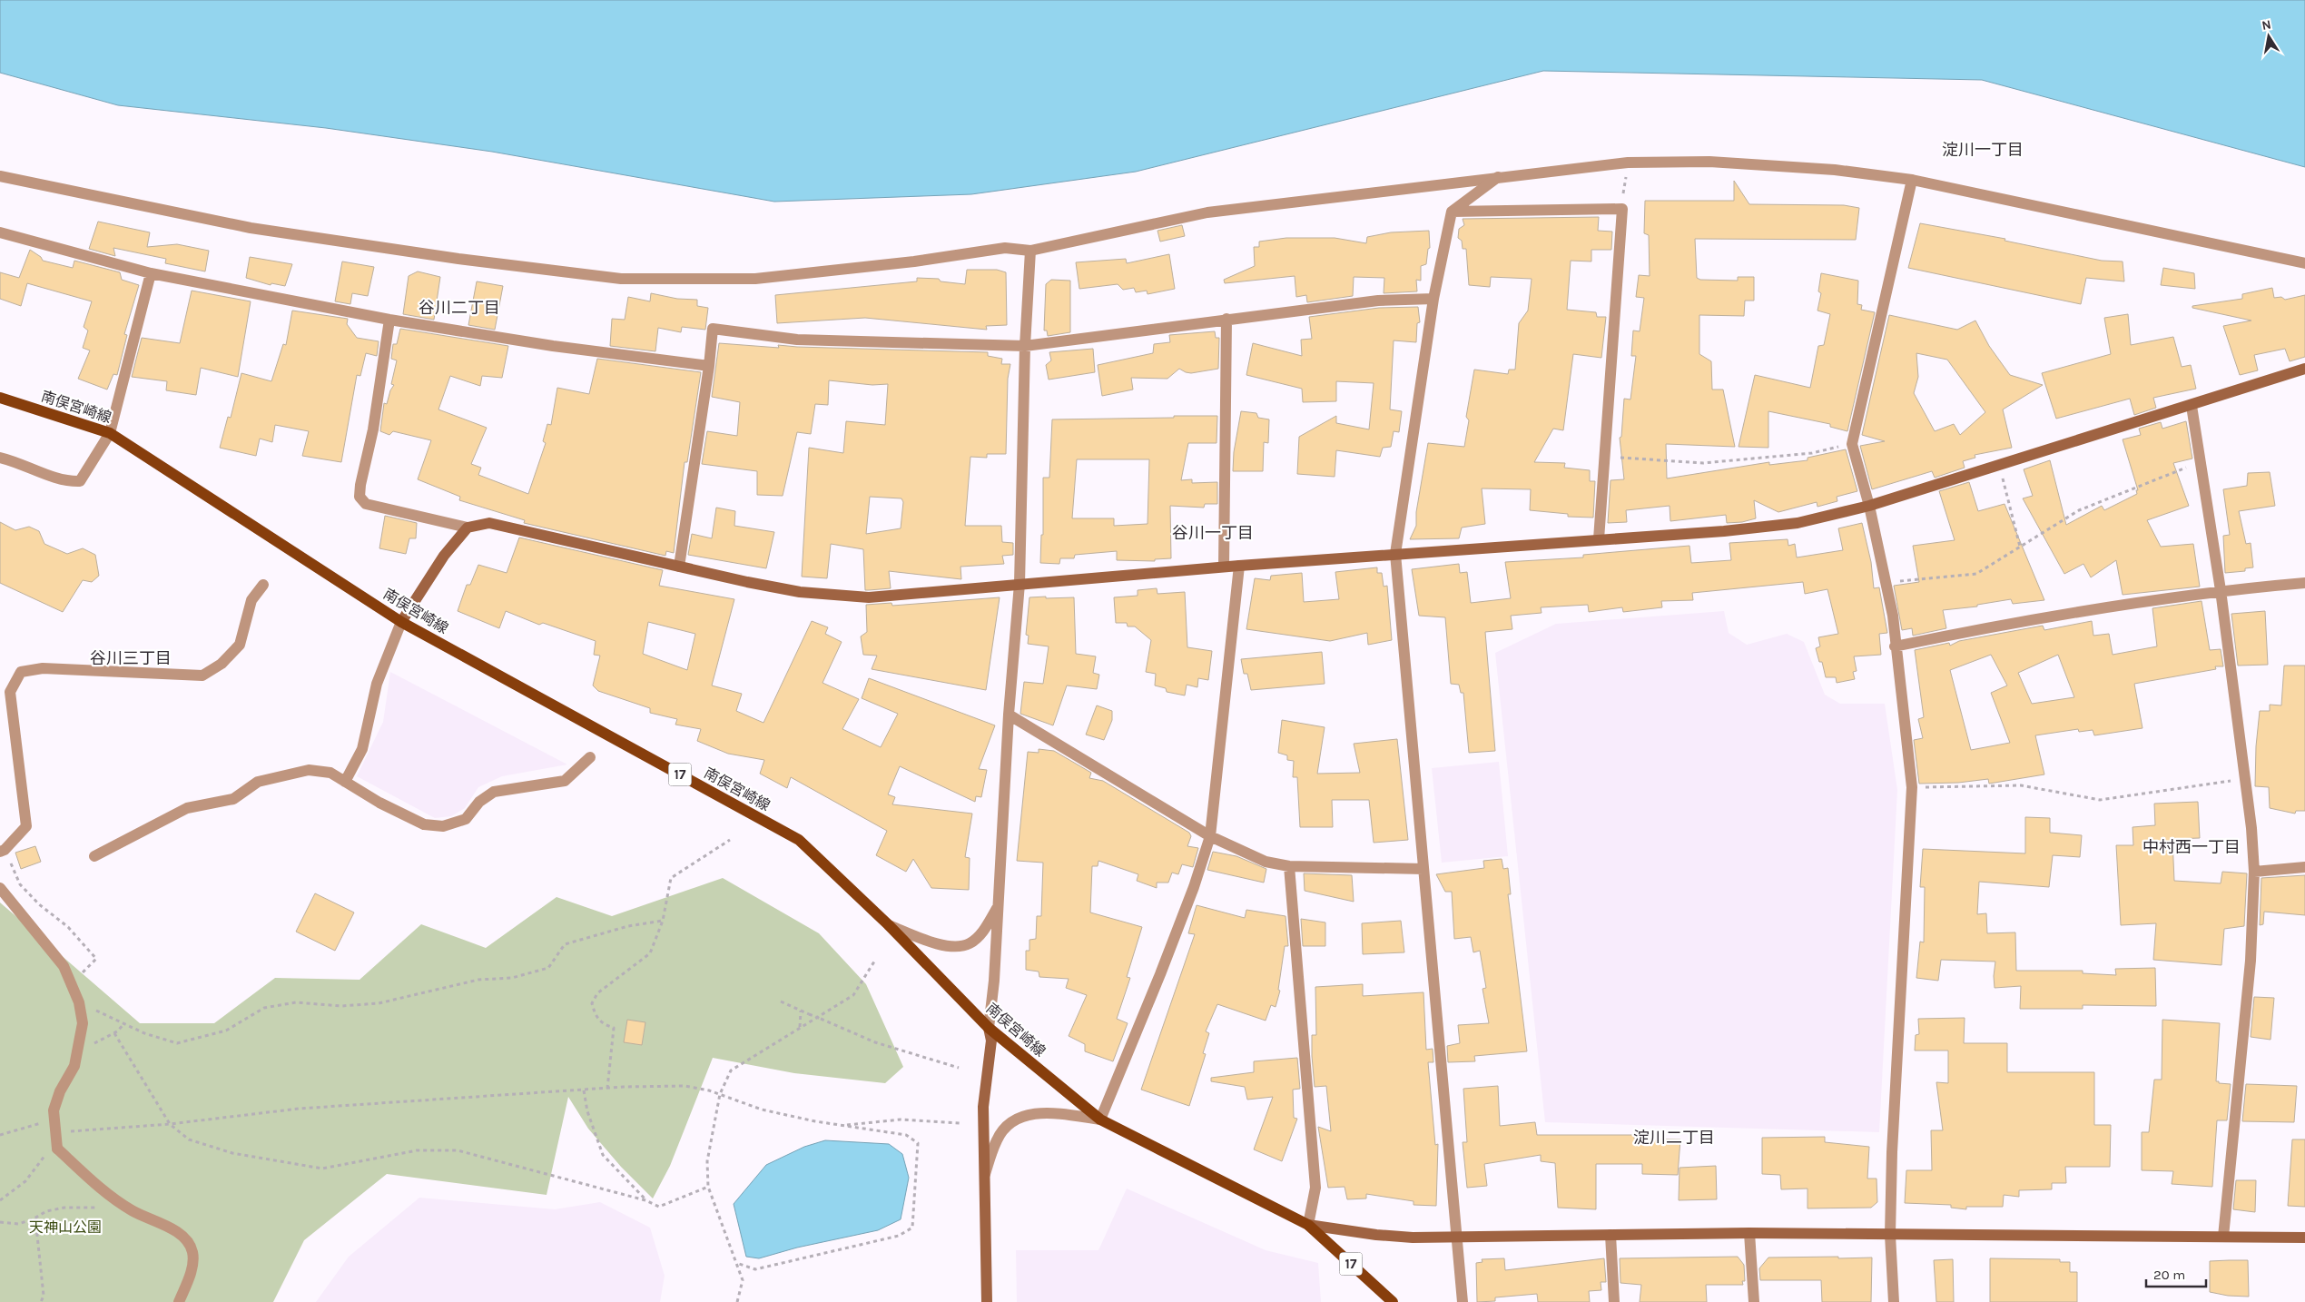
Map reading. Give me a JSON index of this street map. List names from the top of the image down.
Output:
{
  "streets": {
    "main road": ["南俣宮崎線", "17"]
  },
  "districts": [
    "淀川一丁目",
    "谷川二丁目",
    "谷川一丁目",
    "谷川三丁目",
    "中村西一丁目",
    "淀川二丁目"
  ],
  "parks": ["天神山公園"],
  "scale_bar": "20 m",
  "north": "top"
}
